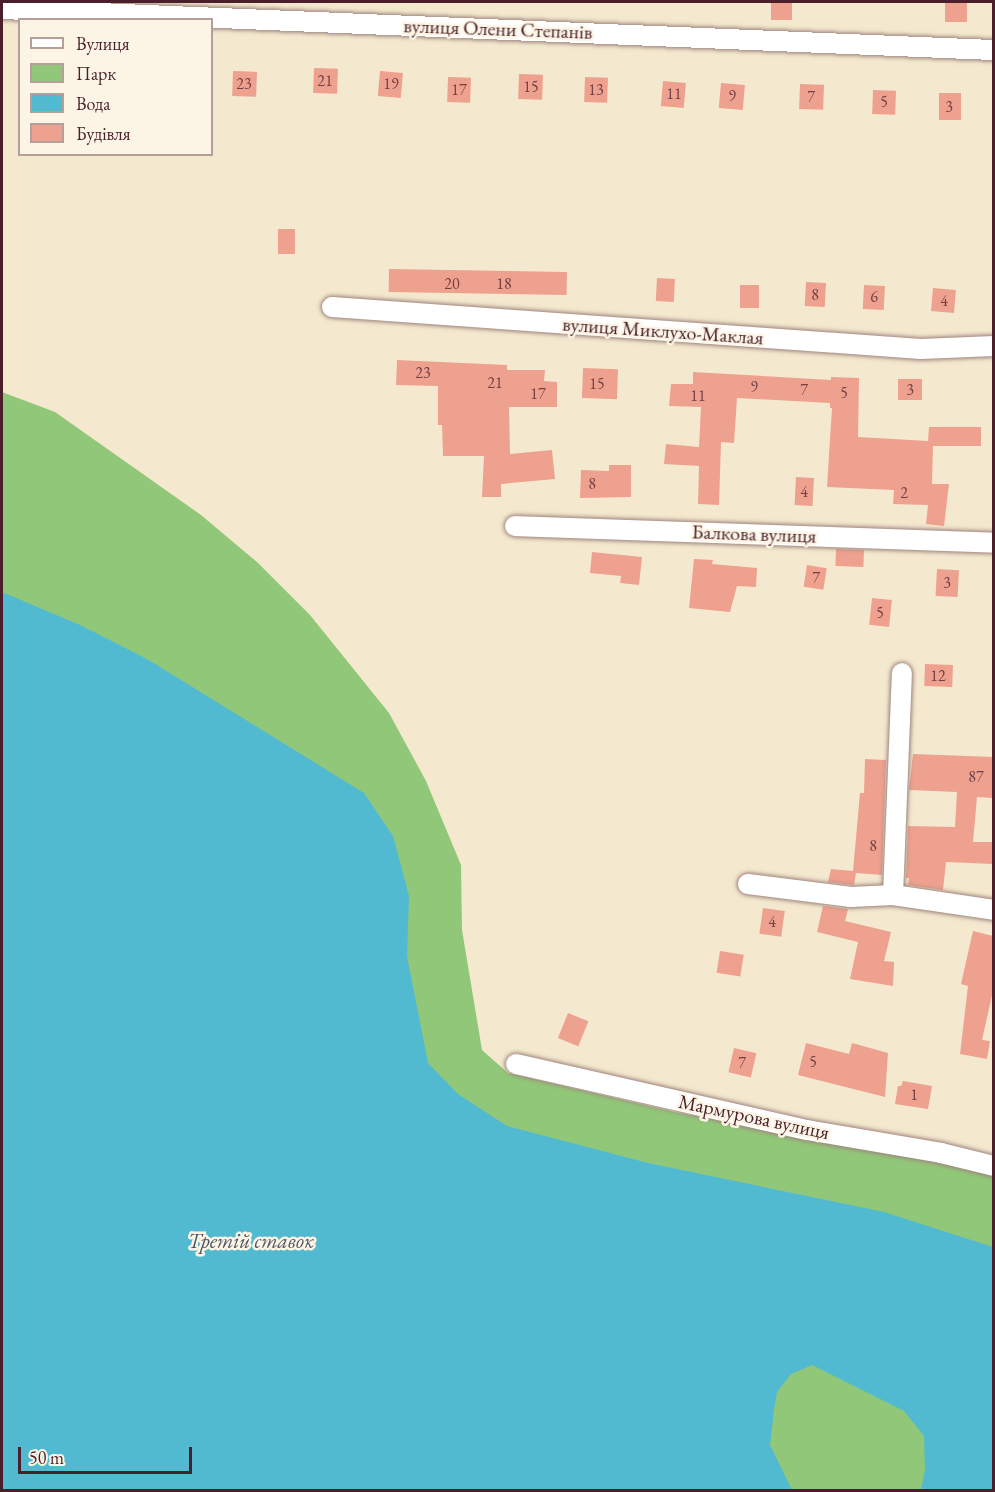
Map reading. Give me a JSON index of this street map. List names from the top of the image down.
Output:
{
  "streets": {
    "street": [
      "вулиця Олени Степанів",
      "вулиця Миклухо-Маклая",
      "Балкова вулиця",
      "Мармурова вулиця"
    ]
  },
  "water": ["Третій ставок"],
  "house_numbers": [
    "21",
    "23",
    "19",
    "15",
    "17",
    "13",
    "11",
    "9",
    "7",
    "5",
    "3",
    "20",
    "18",
    "8",
    "6",
    "4",
    "23",
    "21",
    "15",
    "9",
    "7",
    "3",
    "5",
    "17",
    "11",
    "8",
    "4",
    "2",
    "7",
    "3",
    "5",
    "12",
    "87",
    "8",
    "4",
    "5",
    "7",
    "1"
  ],
  "legend": [
    "Вулиця",
    "Парк",
    "Вода",
    "Будівля"
  ],
  "scale_bar": "50 m"
}
